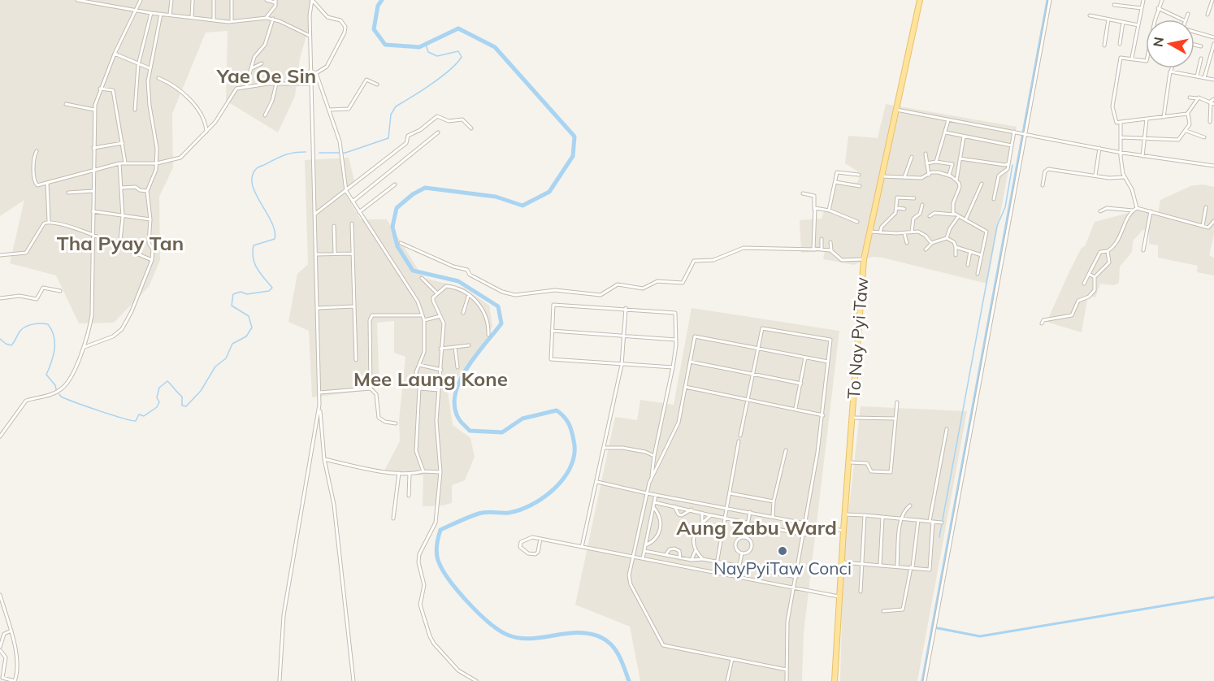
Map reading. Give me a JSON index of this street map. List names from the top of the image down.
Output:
{
  "streets": {
    "main road": ["To Nay Pyi Taw"]
  },
  "districts": [
    "Yae Oe Sin",
    "Tha Pyay Tan",
    "Mee Laung Kone",
    "Aung Zabu Ward"
  ],
  "places": ["NayPyiTaw Conci"],
  "north": "left"
}
